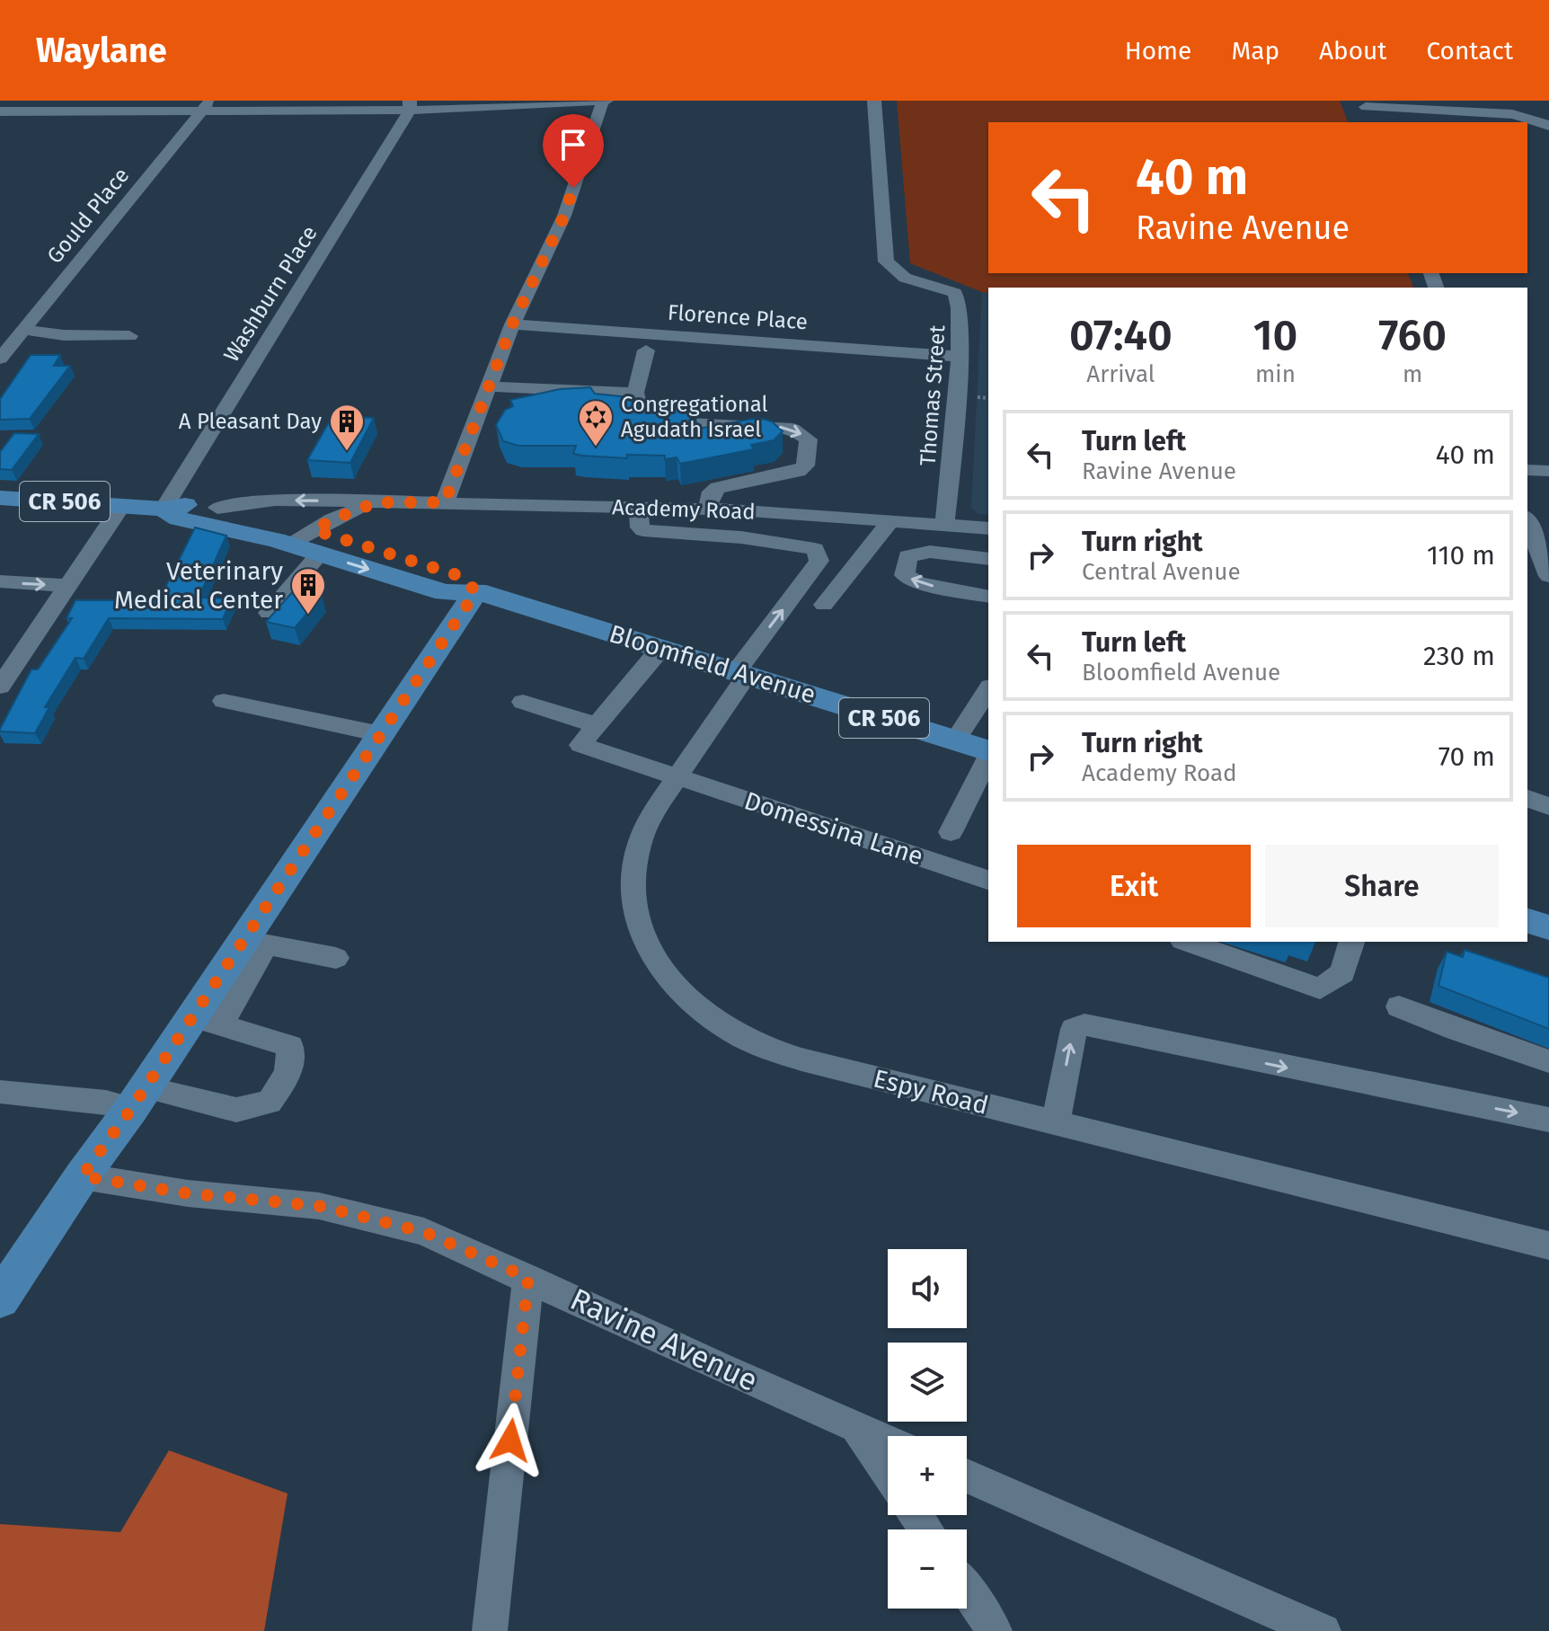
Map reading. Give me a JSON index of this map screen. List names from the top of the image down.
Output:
{
  "streets": {
    "main road": ["CR 506", "Bloomfield Avenue"],
    "street": [
      "Gould Place",
      "Washburn Place",
      "Florence Place",
      "Thomas Street",
      "Academy Road",
      "Domessina Lane",
      "Espy Road",
      "Ravine Avenue"
    ]
  },
  "crossings": [
    ["Washburn Place", "Bloomfield Avenue"],
    ["Florence Place", "Thomas Street"],
    ["Thomas Street", "Academy Road"],
    ["Academy Road", "Bloomfield Avenue"],
    ["Bloomfield Avenue", "Espy Road"],
    ["Domessina Lane", "Espy Road"]
  ],
  "places": {
    "synagogue": ["Congregational Agudath Israel"],
    "building": ["A Pleasant Day", "Veterinary Medical Center"]
  },
  "page": {
    "header": "Waylane",
    "nav": [
      "Home",
      "Map",
      "About",
      "Contact"
    ],
    "turn": ["40 m", "Ravine Avenue"],
    "eta": [
      "07:40",
      "Arrival",
      "10",
      "min",
      "760",
      "m"
    ],
    "list": [
      {
        "name": "Turn left",
        "note": "Ravine Avenue",
        "value": "40 m"
      },
      {
        "name": "Turn right",
        "note": "Central Avenue",
        "value": "110 m"
      },
      {
        "name": "Turn left",
        "note": "Bloomfield Avenue",
        "value": "230 m"
      },
      {
        "name": "Turn right",
        "note": "Academy Road",
        "value": "70 m"
      }
    ],
    "buttons": ["Exit", "Share"],
    "map_buttons": ["+", "−"]
  }
}
